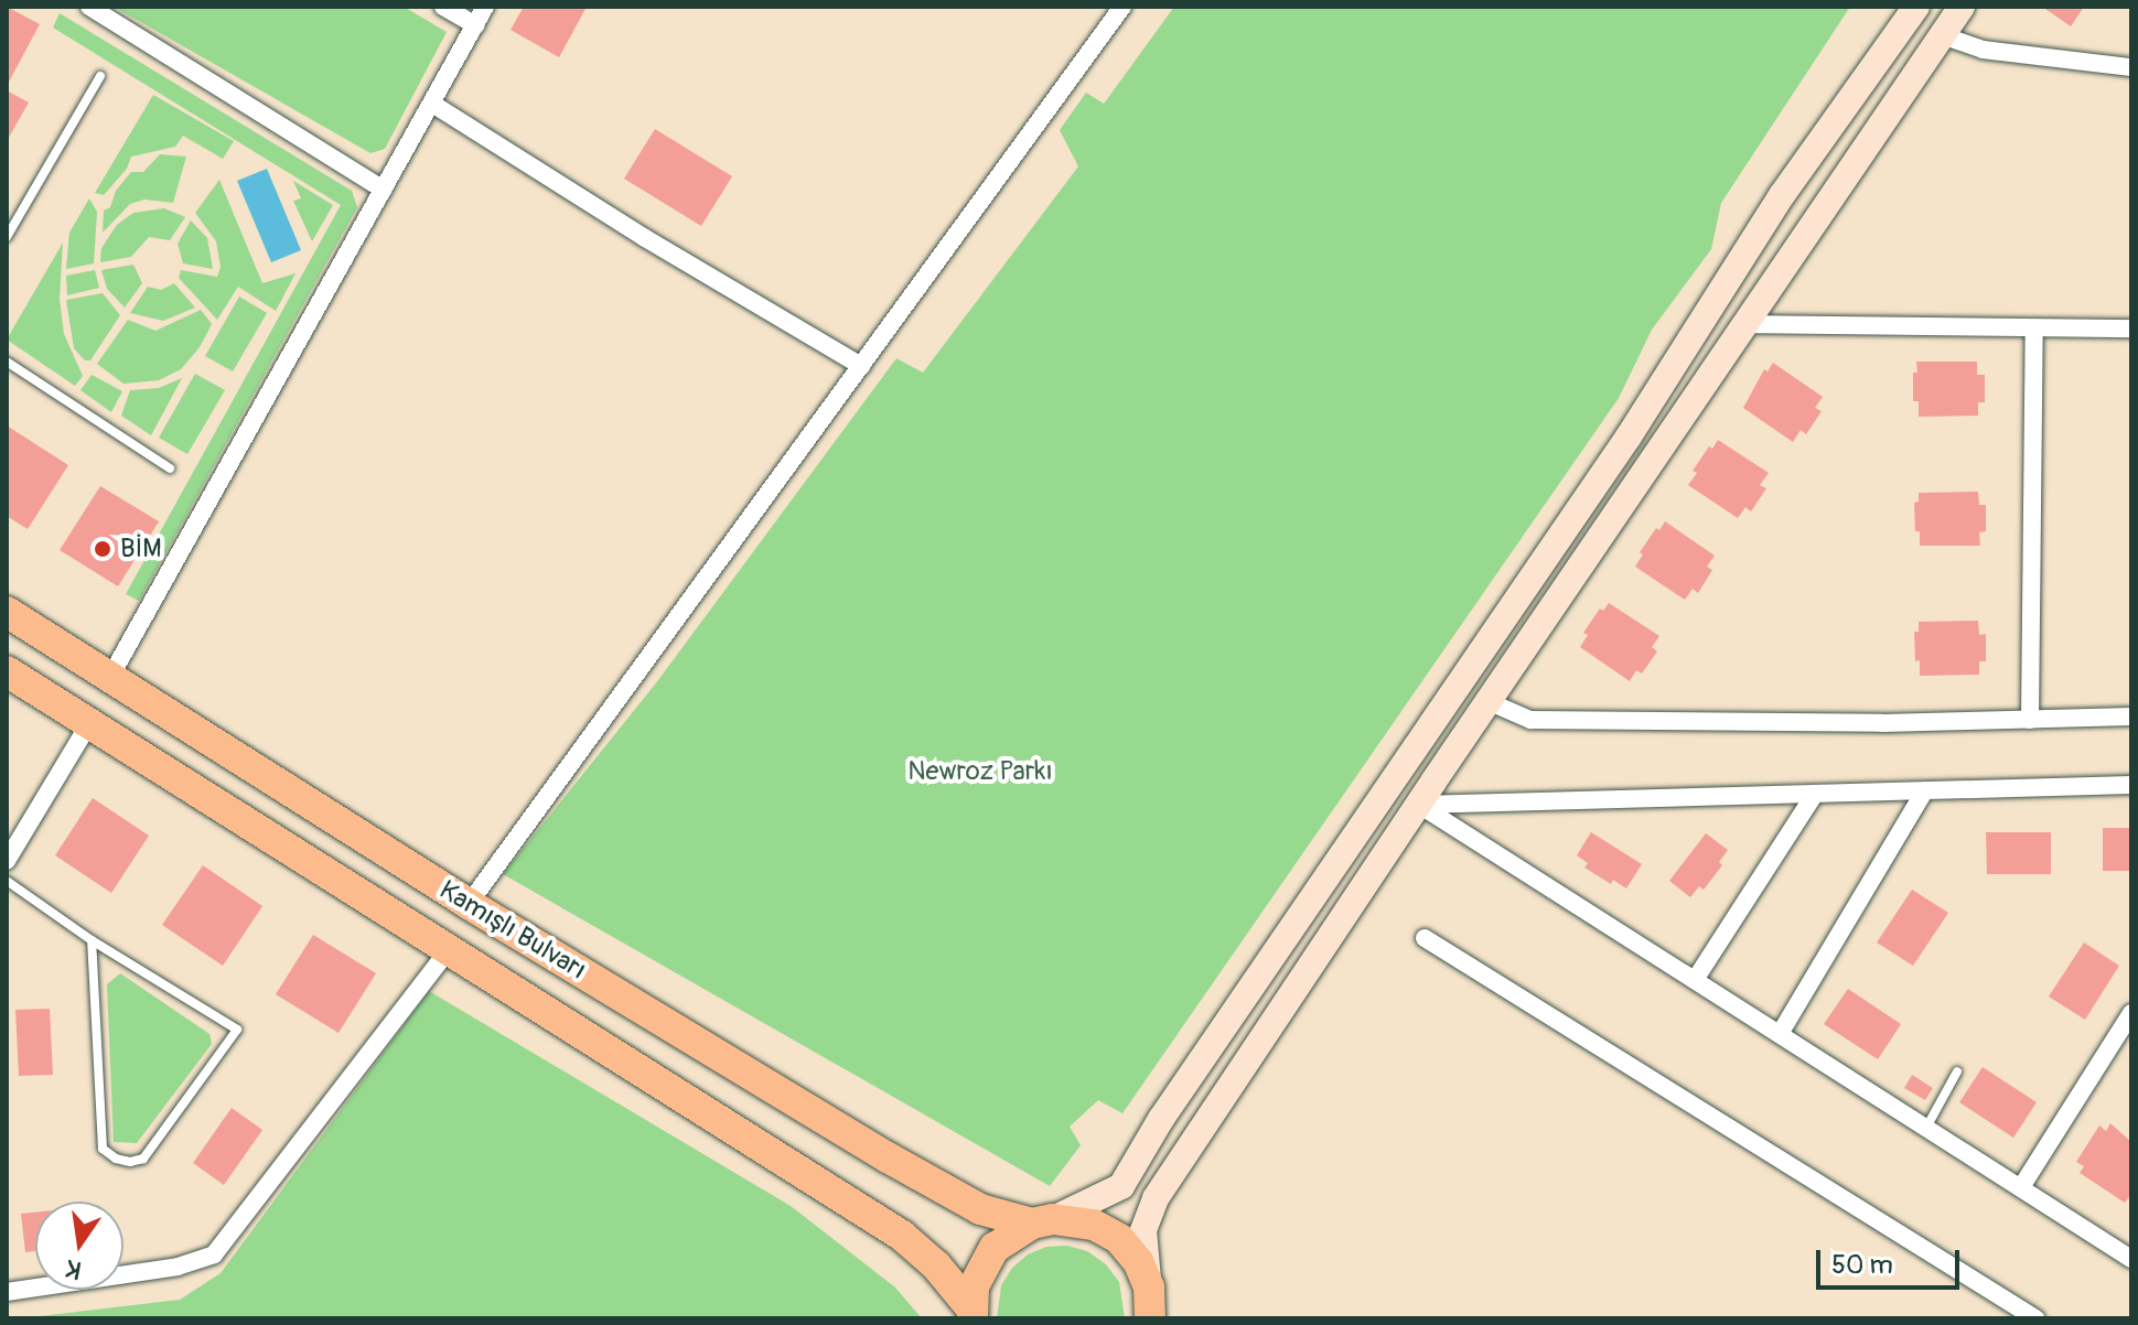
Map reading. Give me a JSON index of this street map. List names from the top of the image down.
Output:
{
  "streets": {
    "highway": ["Kamışlı Bulvarı"]
  },
  "parks": ["Newroz Parkı"],
  "places": ["BİM"],
  "scale_bar": "50 m",
  "north": "bottom"
}
